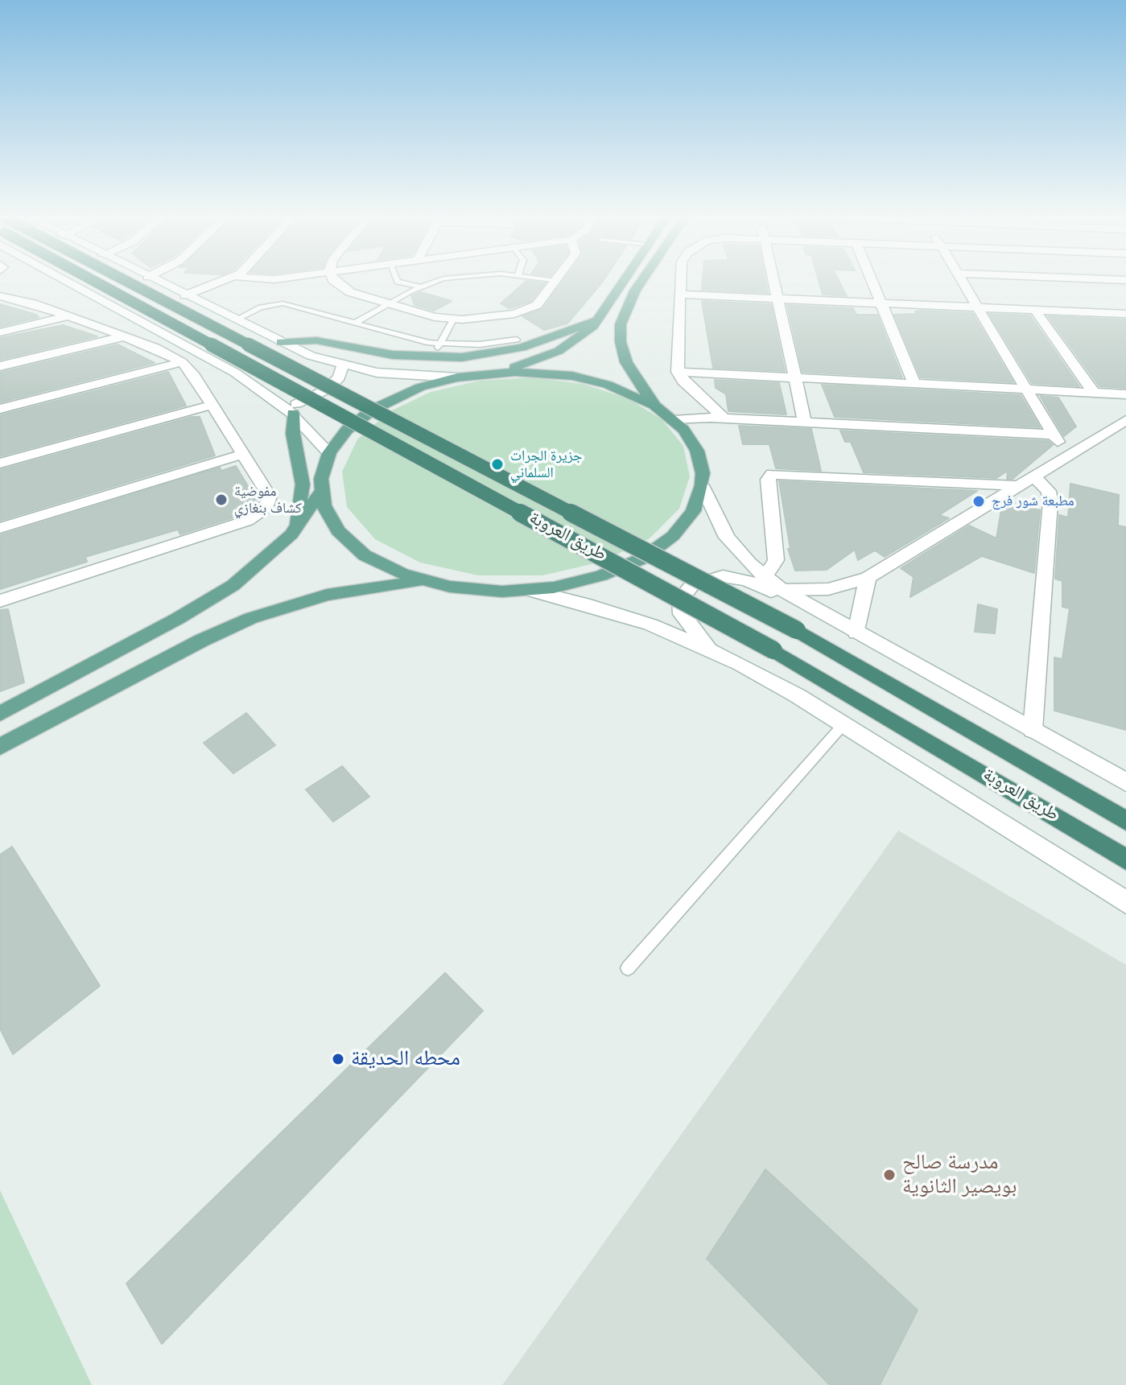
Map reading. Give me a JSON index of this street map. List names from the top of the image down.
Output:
{
  "streets": {
    "highway": ["طريق العروبة"]
  },
  "places": [
    "جزيرة الجرات السلماني",
    "مفوضية كشاف بنغازي",
    "مطبعة شور فرج",
    "محطه الحديقة",
    "مدرسة صالح بويصير الثانوية"
  ]
}
